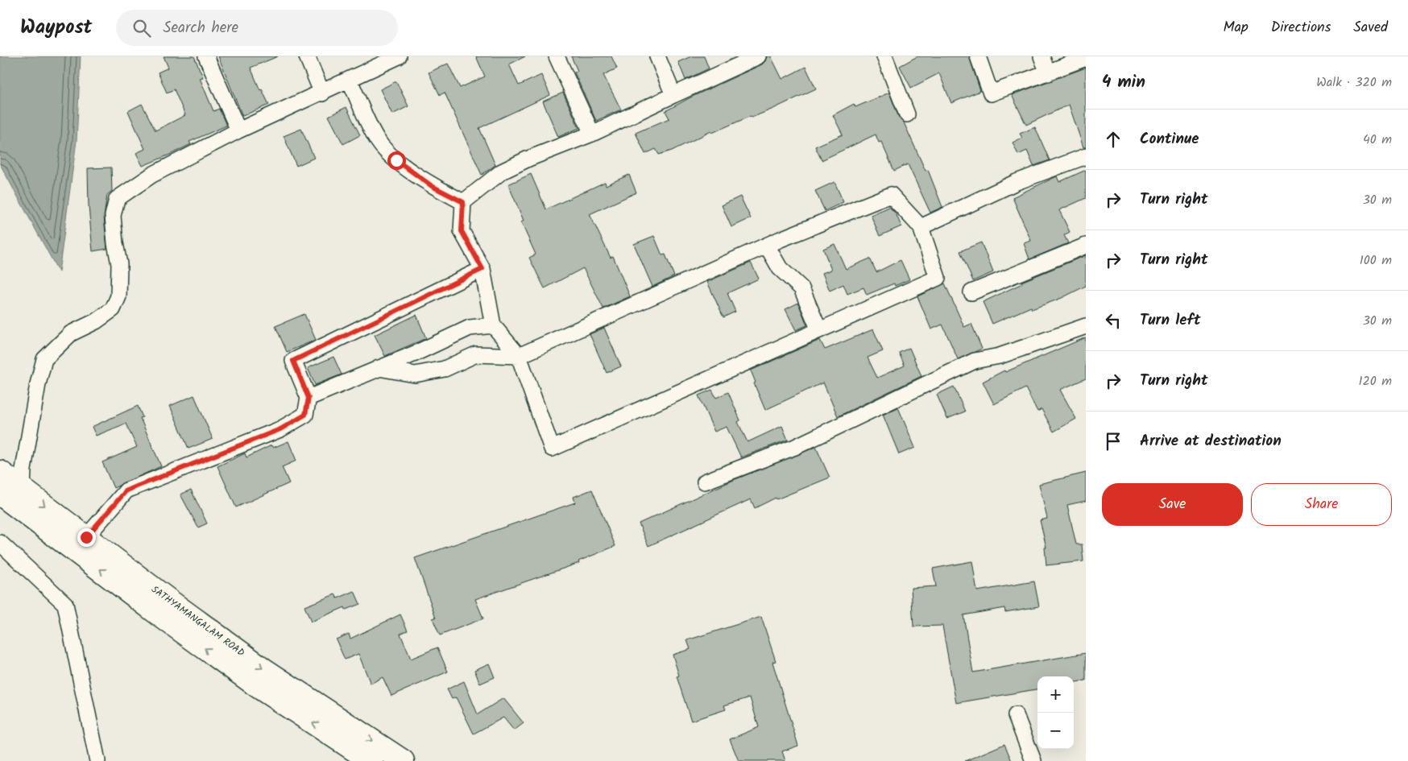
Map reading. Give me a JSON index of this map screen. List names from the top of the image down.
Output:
{
  "streets": {
    "highway": ["SATHYAMANGALAM ROAD"]
  },
  "page": {
    "header": "Waypost",
    "search": "Search here",
    "nav": ["Map", "Directions", "Saved"],
    "heading": ["4 min", "Walk · 320 m"],
    "list": [
      ["Continue", "40 m"],
      ["Turn right", "30 m"],
      ["Turn right", "100 m"],
      ["Turn left", "30 m"],
      ["Turn right", "120 m"],
      "Arrive at destination"
    ],
    "buttons": ["Save", "Share"],
    "map_buttons": ["+", "−"]
  }
}
